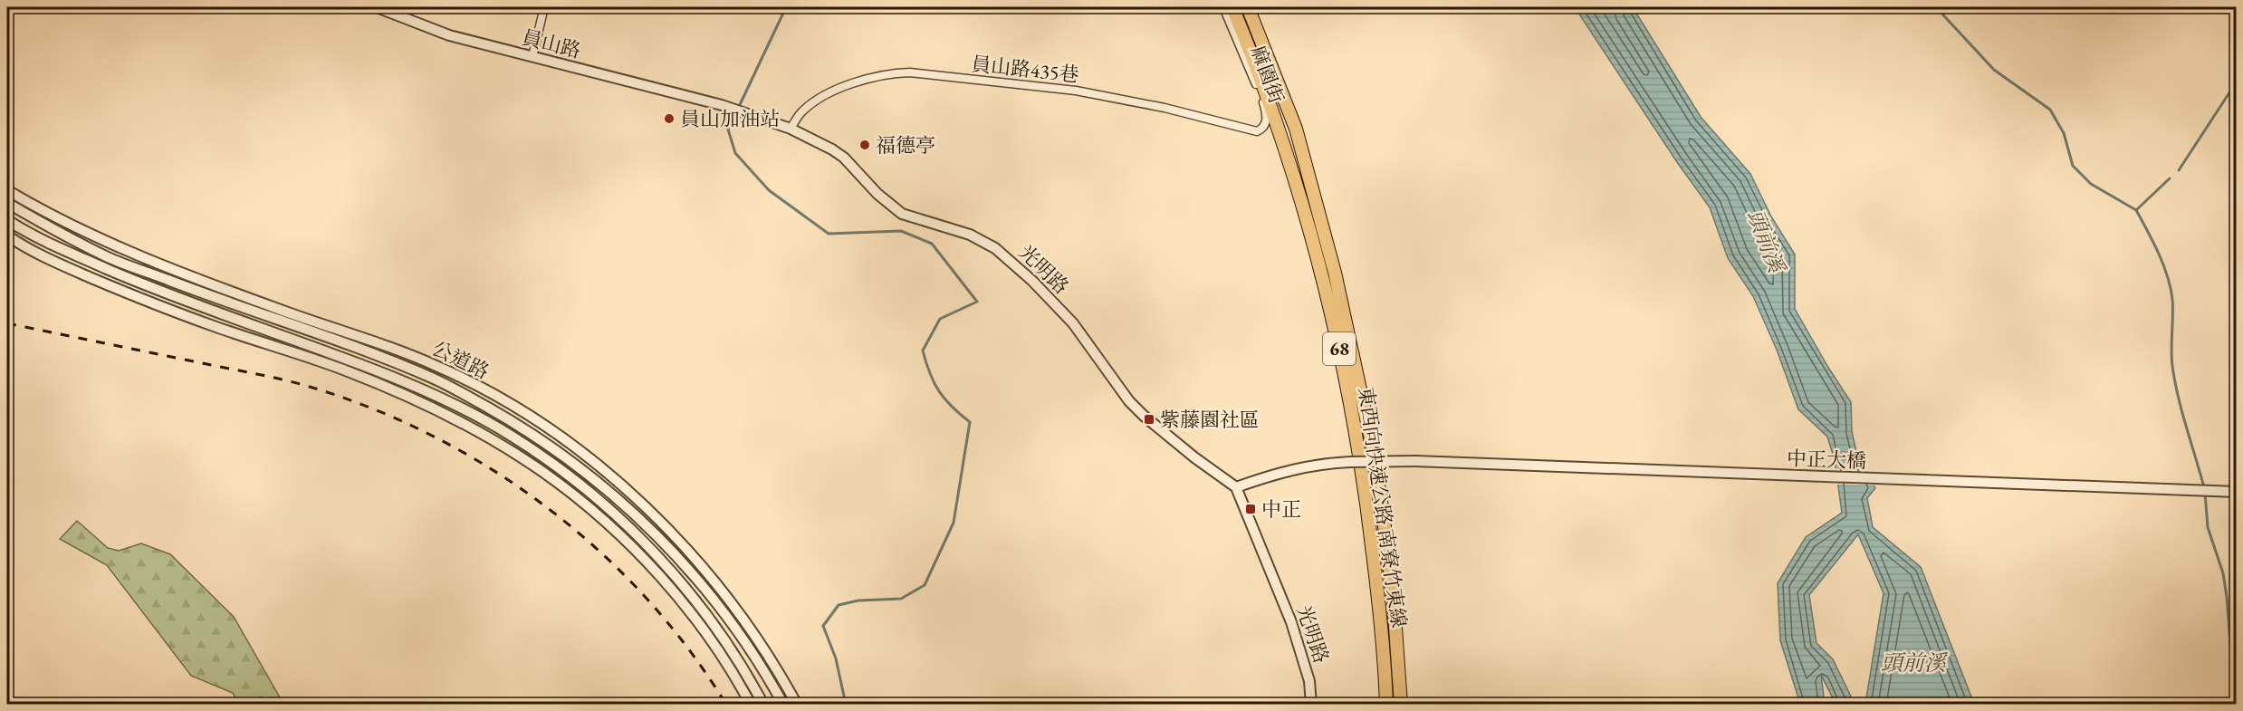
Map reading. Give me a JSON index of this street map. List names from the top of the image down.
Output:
{
  "streets": {
    "highway": ["68", "東西向快速公路 南寮竹東線"],
    "street": [
      "員山路",
      "員山路435巷",
      "麻園街",
      "光明路",
      "公道路",
      "中正大橋"
    ]
  },
  "crossings": [
    ["員山路", "員山路435巷"],
    ["員山路", "光明路"],
    ["員山路435巷", "麻園街"],
    ["員山路435巷", "光明路"],
    ["光明路", "中正大橋"]
  ],
  "water": ["頭前溪"],
  "places": {
    "other": ["員山加油站", "福德亭"],
    "transit": ["紫藤園社區", "中正"]
  }
}
